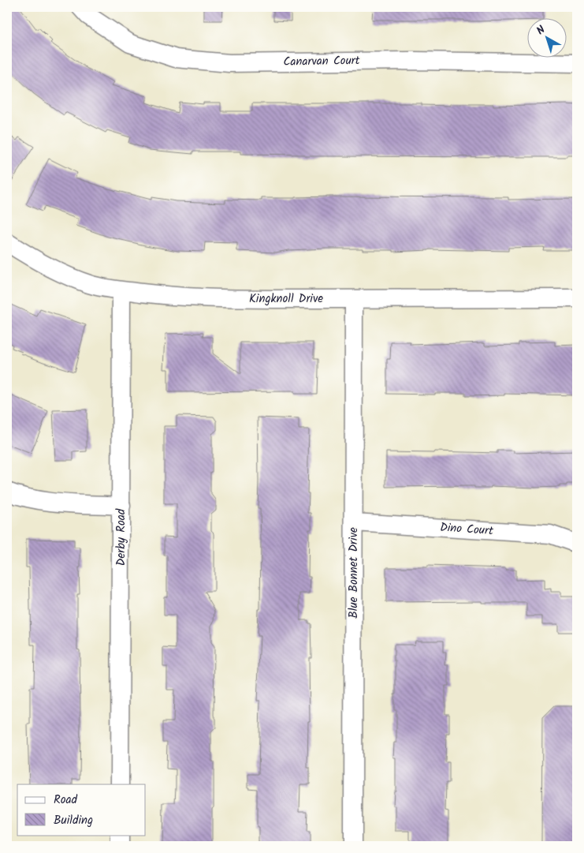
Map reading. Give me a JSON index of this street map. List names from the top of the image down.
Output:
{
  "streets": {
    "street": [
      "Canarvan Court",
      "Kingknoll Drive",
      "Dino Court",
      "Derby Road",
      "Blue Bonnet Drive"
    ]
  },
  "crossings": [
    ["Kingknoll Drive", "Derby Road"],
    ["Kingknoll Drive", "Blue Bonnet Drive"],
    ["Dino Court", "Blue Bonnet Drive"]
  ],
  "legend": ["Road", "Building"],
  "north": "top left"
}
